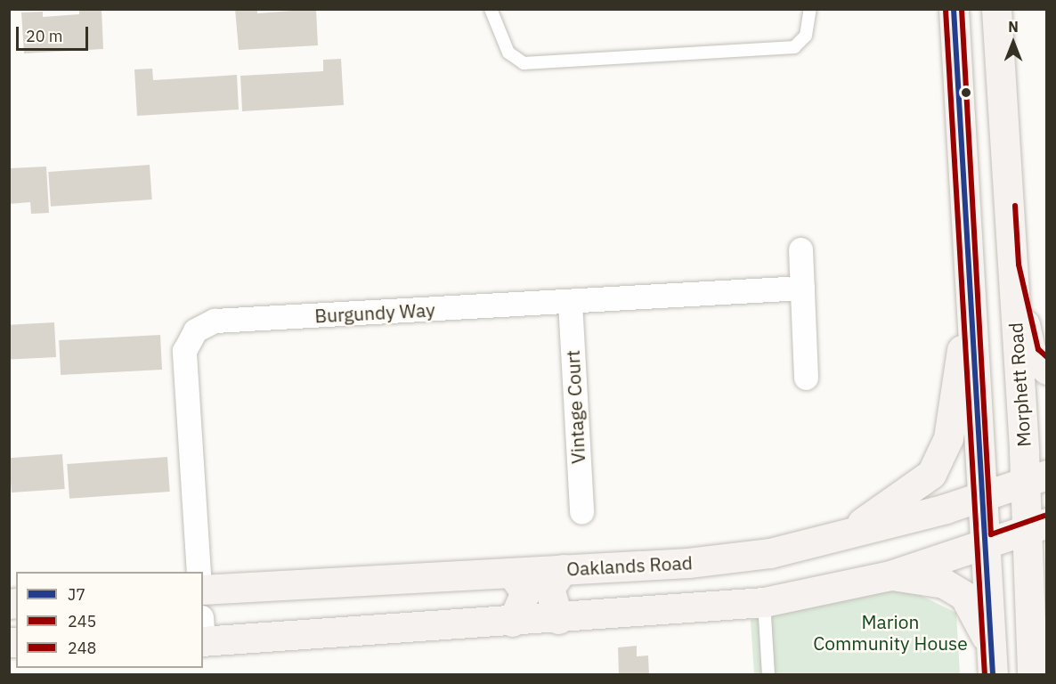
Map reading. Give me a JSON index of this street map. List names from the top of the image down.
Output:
{
  "streets": {
    "main road": ["Morphett Road", "Oaklands Road"],
    "street": ["Burgundy Way", "Vintage Court"]
  },
  "crossings": [
    ["Burgundy Way", "Vintage Court"],
    ["Morphett Road", "Oaklands Road"]
  ],
  "parks": ["Marion Community House"],
  "lines": ["transit line J7", "transit line 248", "transit line 245"],
  "legend": ["J7", "245", "248"],
  "scale_bar": "20 m",
  "north": "top"
}
